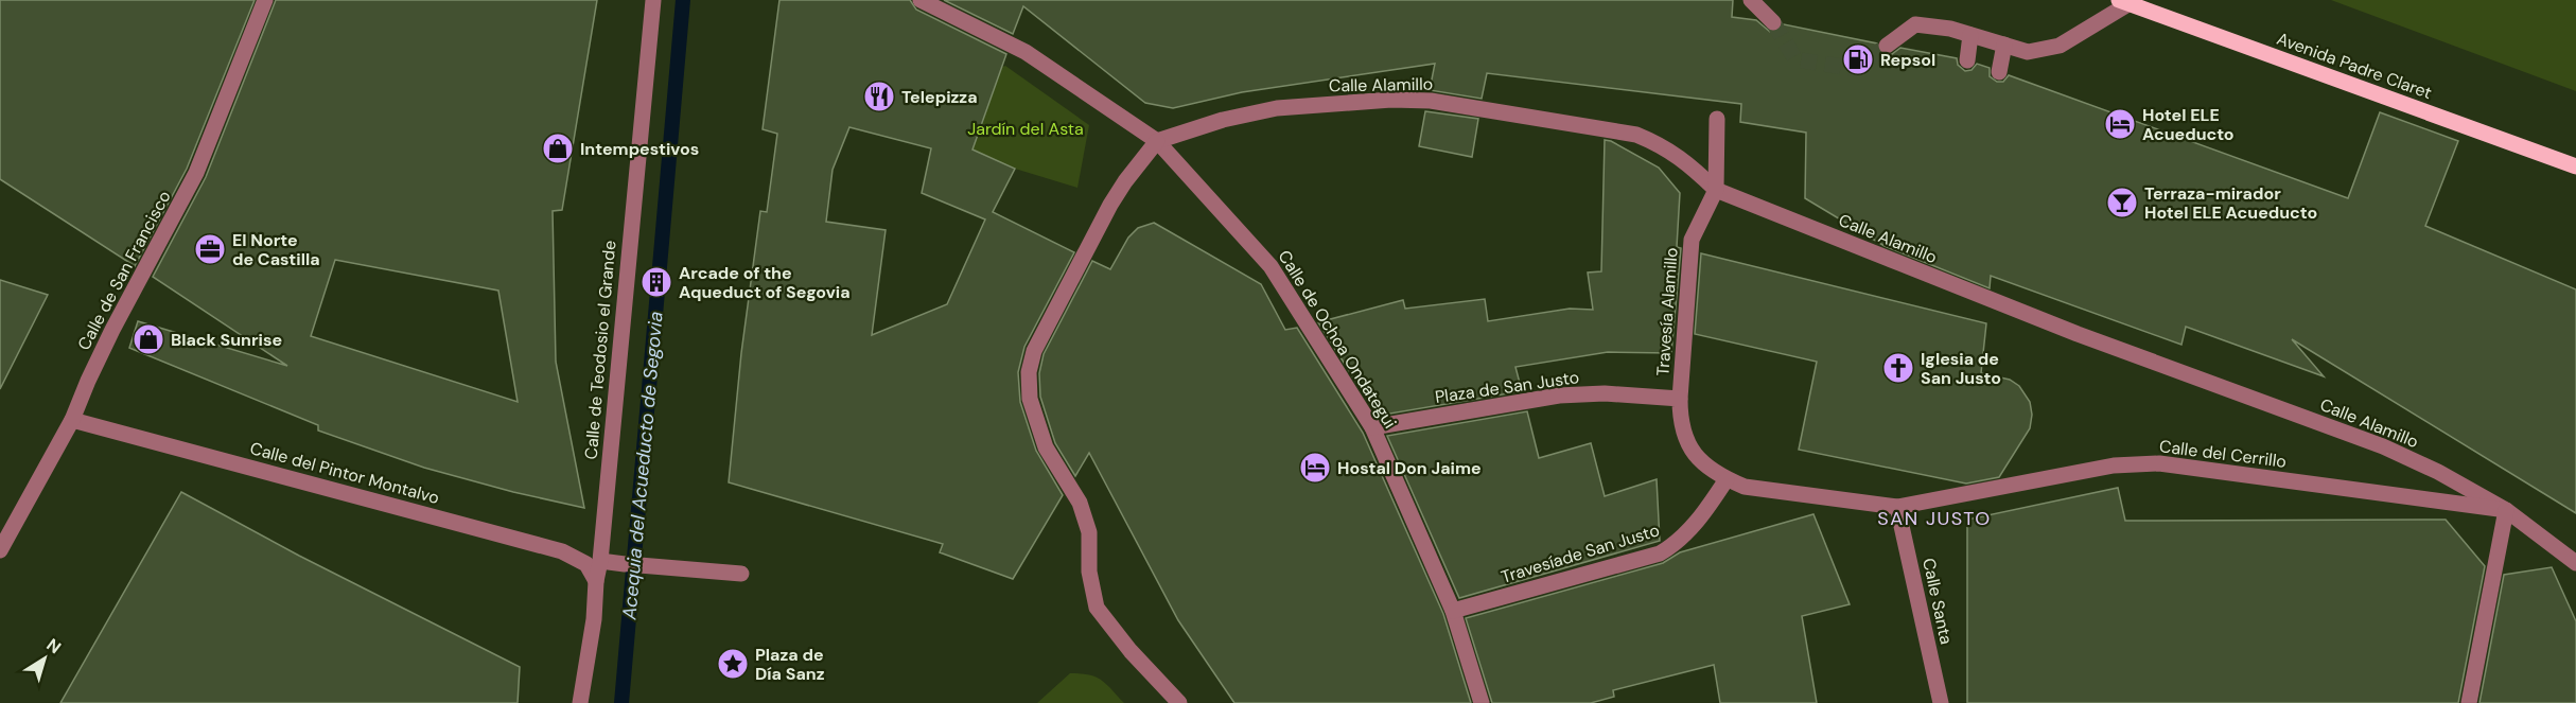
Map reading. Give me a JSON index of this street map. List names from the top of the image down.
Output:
{
  "streets": {
    "main road": ["Avenida Padre Claret"],
    "street": [
      "Calle Alamillo",
      "Calle de San Francisco",
      "Travesía Alamillo",
      "Calle de Ochoa Ondategui",
      "Calle de Teodosio el Grande",
      "Plaza de San Justo",
      "Calle del Cerrillo",
      "Calle del Pintor Montalvo",
      "Travesíade San Justo",
      "Calle Santa"
    ]
  },
  "crossings": [
    ["Calle Alamillo", "Travesía Alamillo"],
    ["Calle Alamillo", "Calle de Ochoa Ondategui"],
    ["Calle Alamillo", "Calle del Cerrillo"],
    ["Calle de San Francisco", "Calle del Pintor Montalvo"],
    ["Travesía Alamillo", "Plaza de San Justo"],
    ["Calle de Ochoa Ondategui", "Plaza de San Justo"],
    ["Calle de Ochoa Ondategui", "Travesíade San Justo"],
    ["Calle de Teodosio el Grande", "Calle del Pintor Montalvo"],
    ["Calle del Cerrillo", "Calle Santa"]
  ],
  "districts": ["SAN JUSTO"],
  "water": ["Acequia del Acueducto de Segovia"],
  "parks": ["Jardín del Asta"],
  "places": {
    "fuel station": ["Repsol"],
    "restaurant": ["Telepizza"],
    "hotel": ["Hotel ELE Acueducto", "Hostal Don Jaime"],
    "shop": ["Intempestivos", "Black Sunrise"],
    "bar": ["Terraza-mirador Hotel ELE Acueducto"],
    "office": ["El Norte de Castilla"],
    "building": ["Arcade of the Aqueduct of Segovia"],
    "church": ["Iglesia de San Justo"],
    "place": ["Plaza de Día Sanz"]
  },
  "north": "top right"
}
